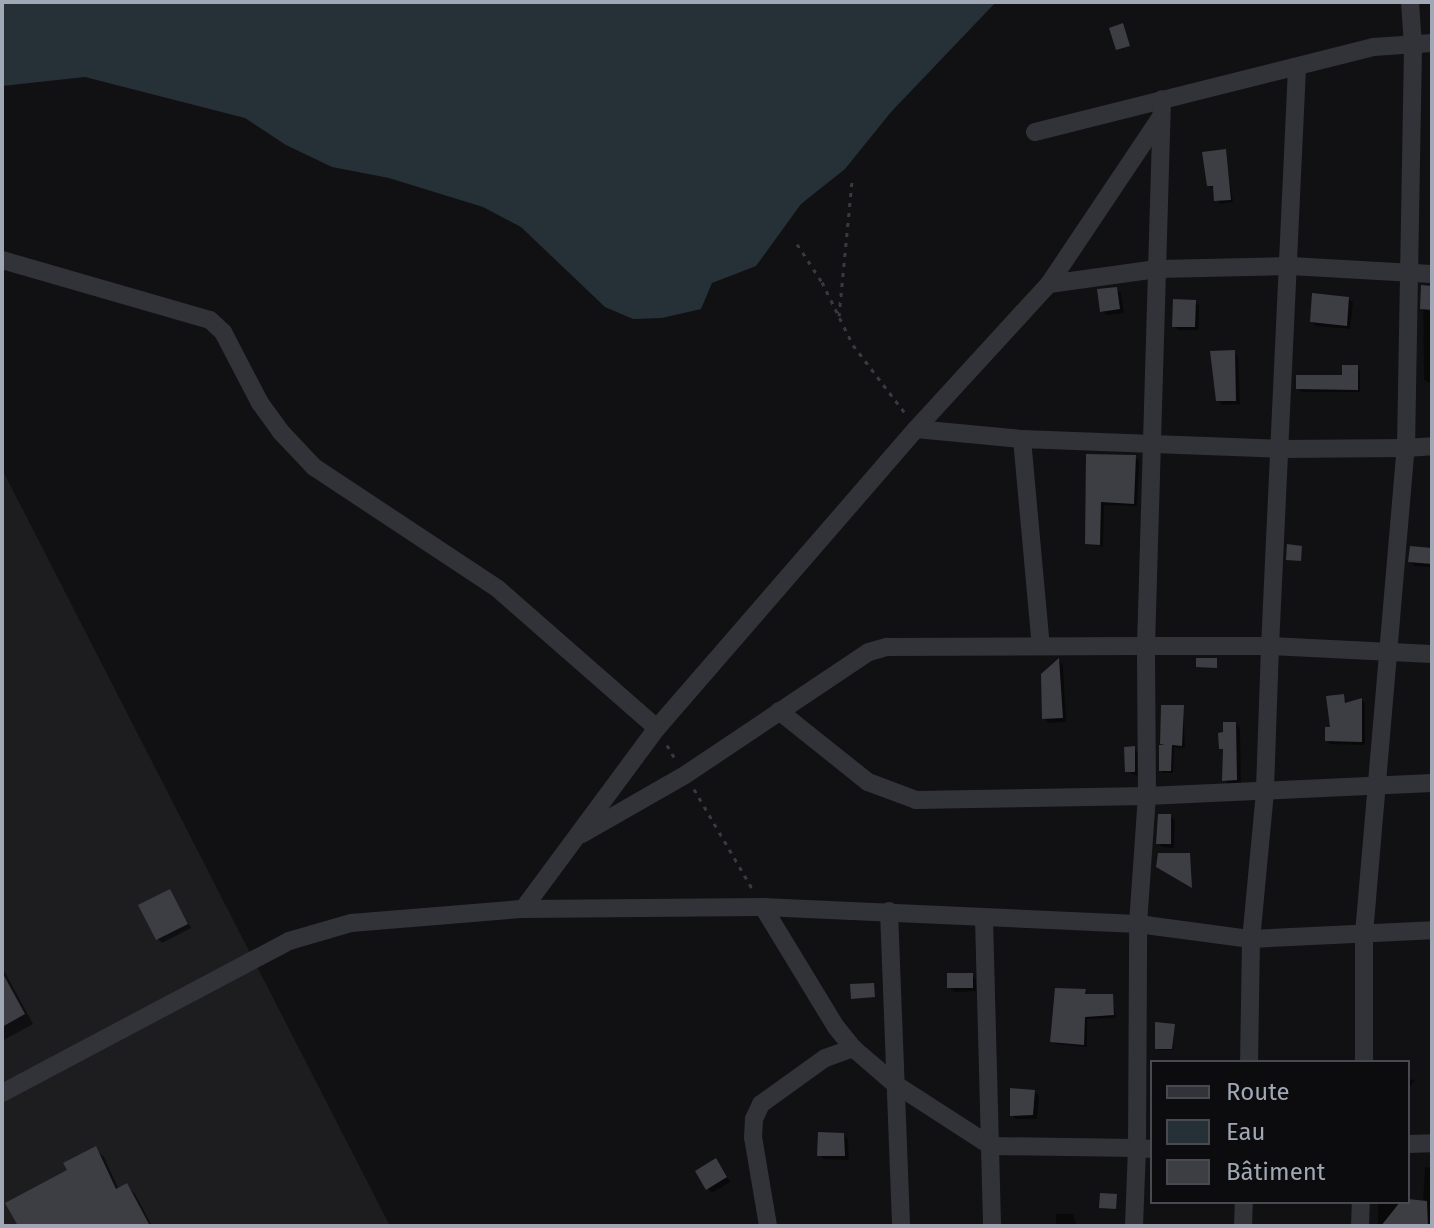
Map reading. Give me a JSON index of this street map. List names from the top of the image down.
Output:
{
  "legend": ["Route", "Eau", "Bâtiment"]
}
